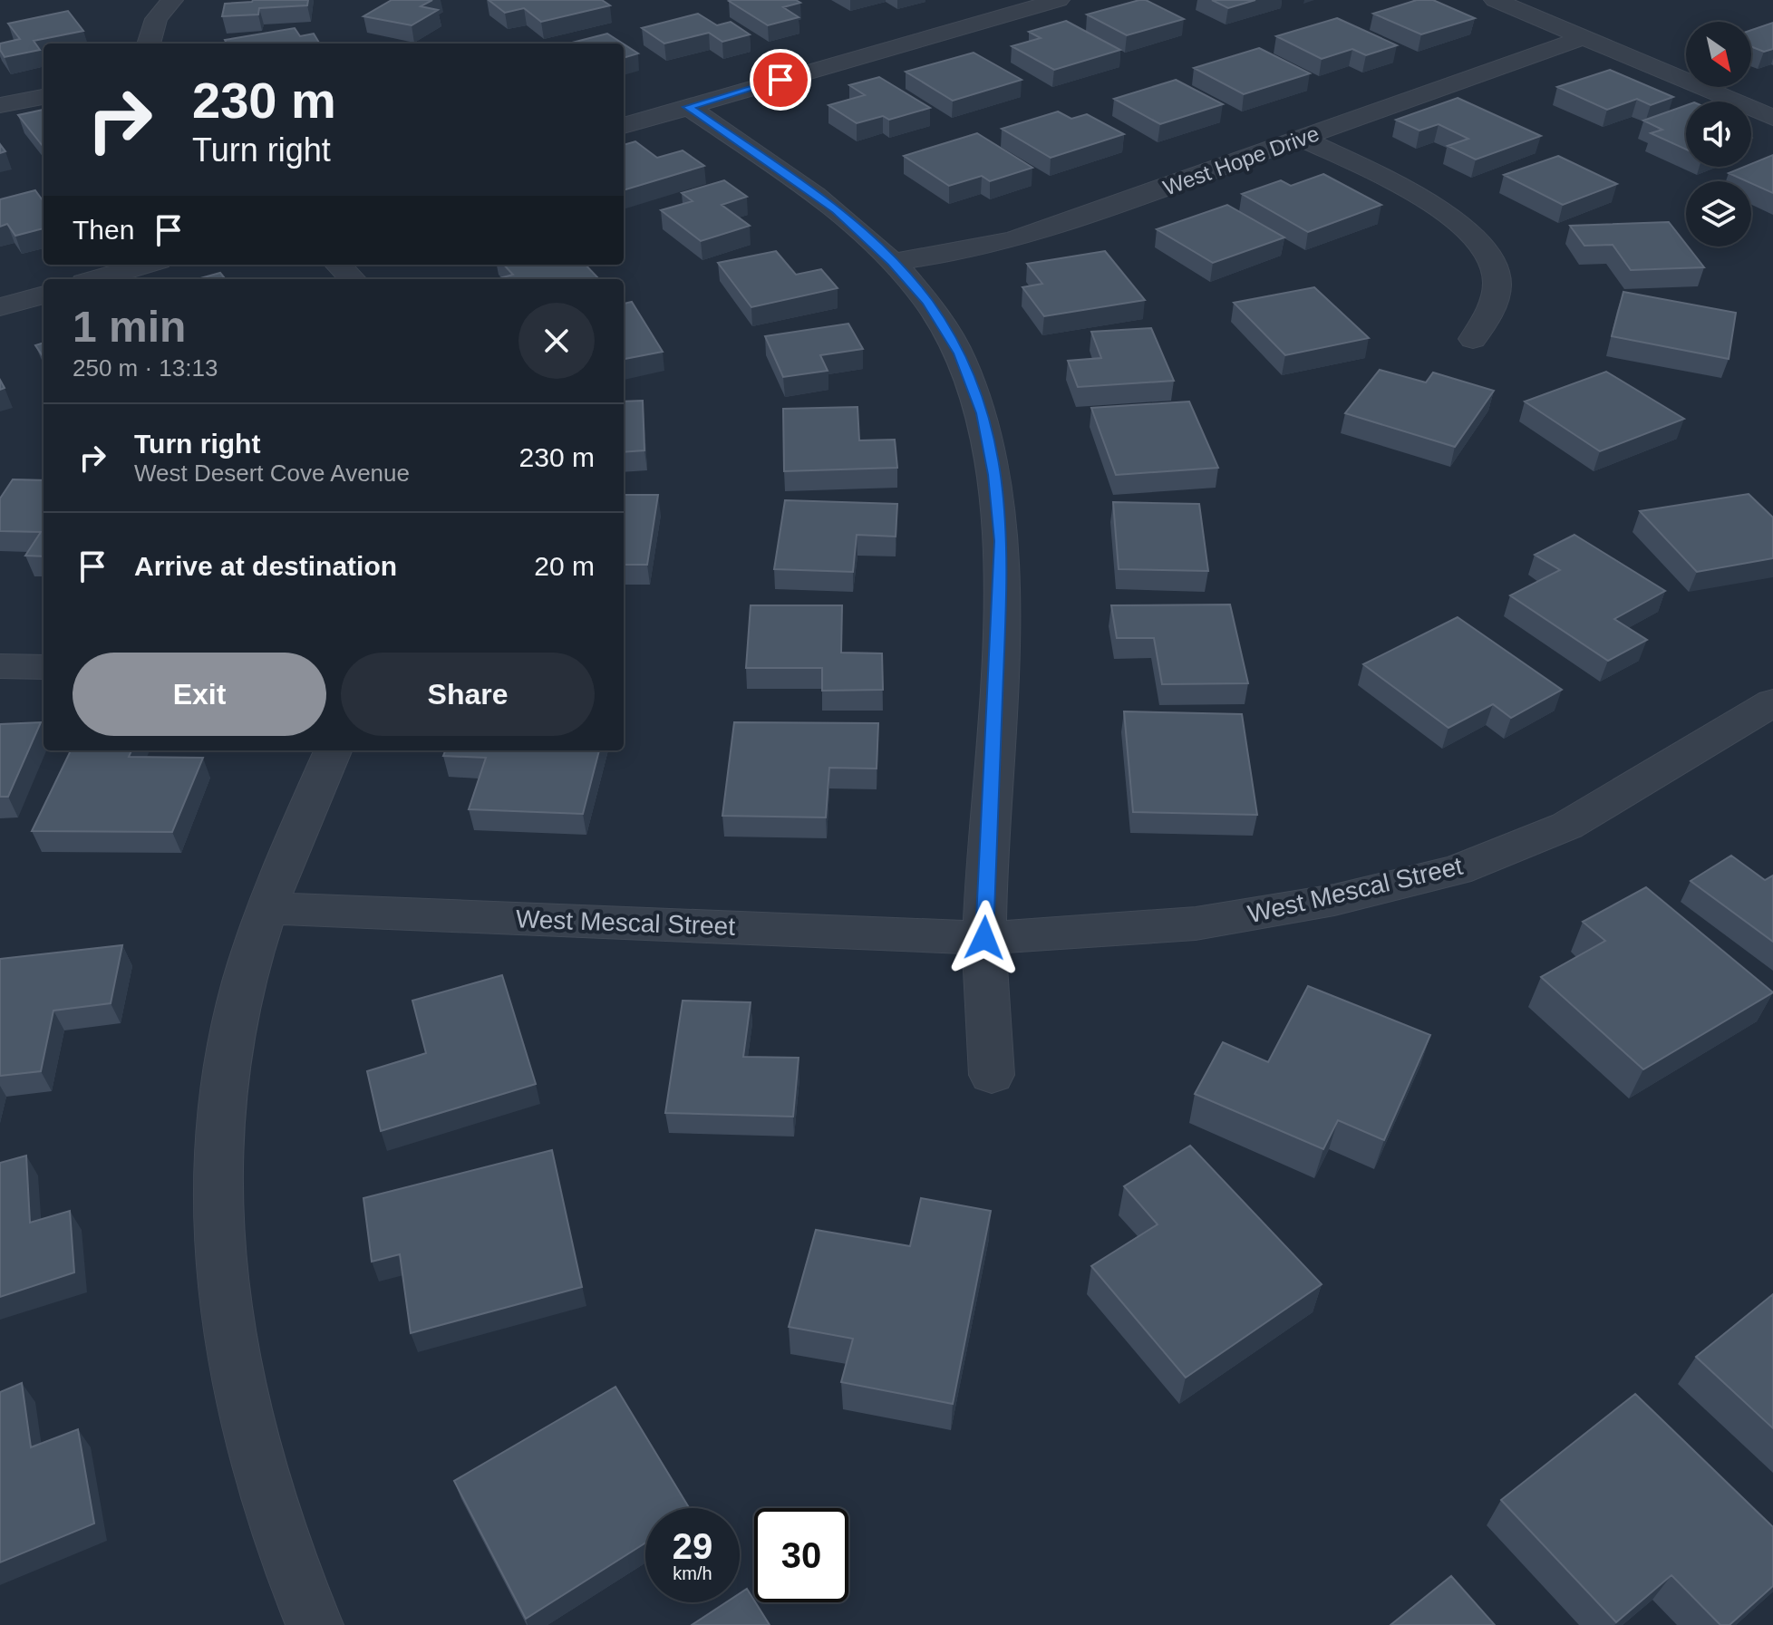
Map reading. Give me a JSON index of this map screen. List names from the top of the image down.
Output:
{
  "streets": {
    "street": ["West Hope Drive", "West Mescal Street"]
  },
  "north": "bottom right",
  "page": {
    "turn": ["230 m", "Turn right"],
    "then": "Then",
    "heading": ["1 min", "250 m · 13:13"],
    "list": [
      {
        "name": "Turn right",
        "note": "West Desert Cove Avenue",
        "value": "230 m"
      },
      {
        "name": "Arrive at destination",
        "value": "20 m"
      }
    ],
    "buttons": ["Exit", "Share"],
    "speed": "29 km/h",
    "limit": "30"
  }
}
